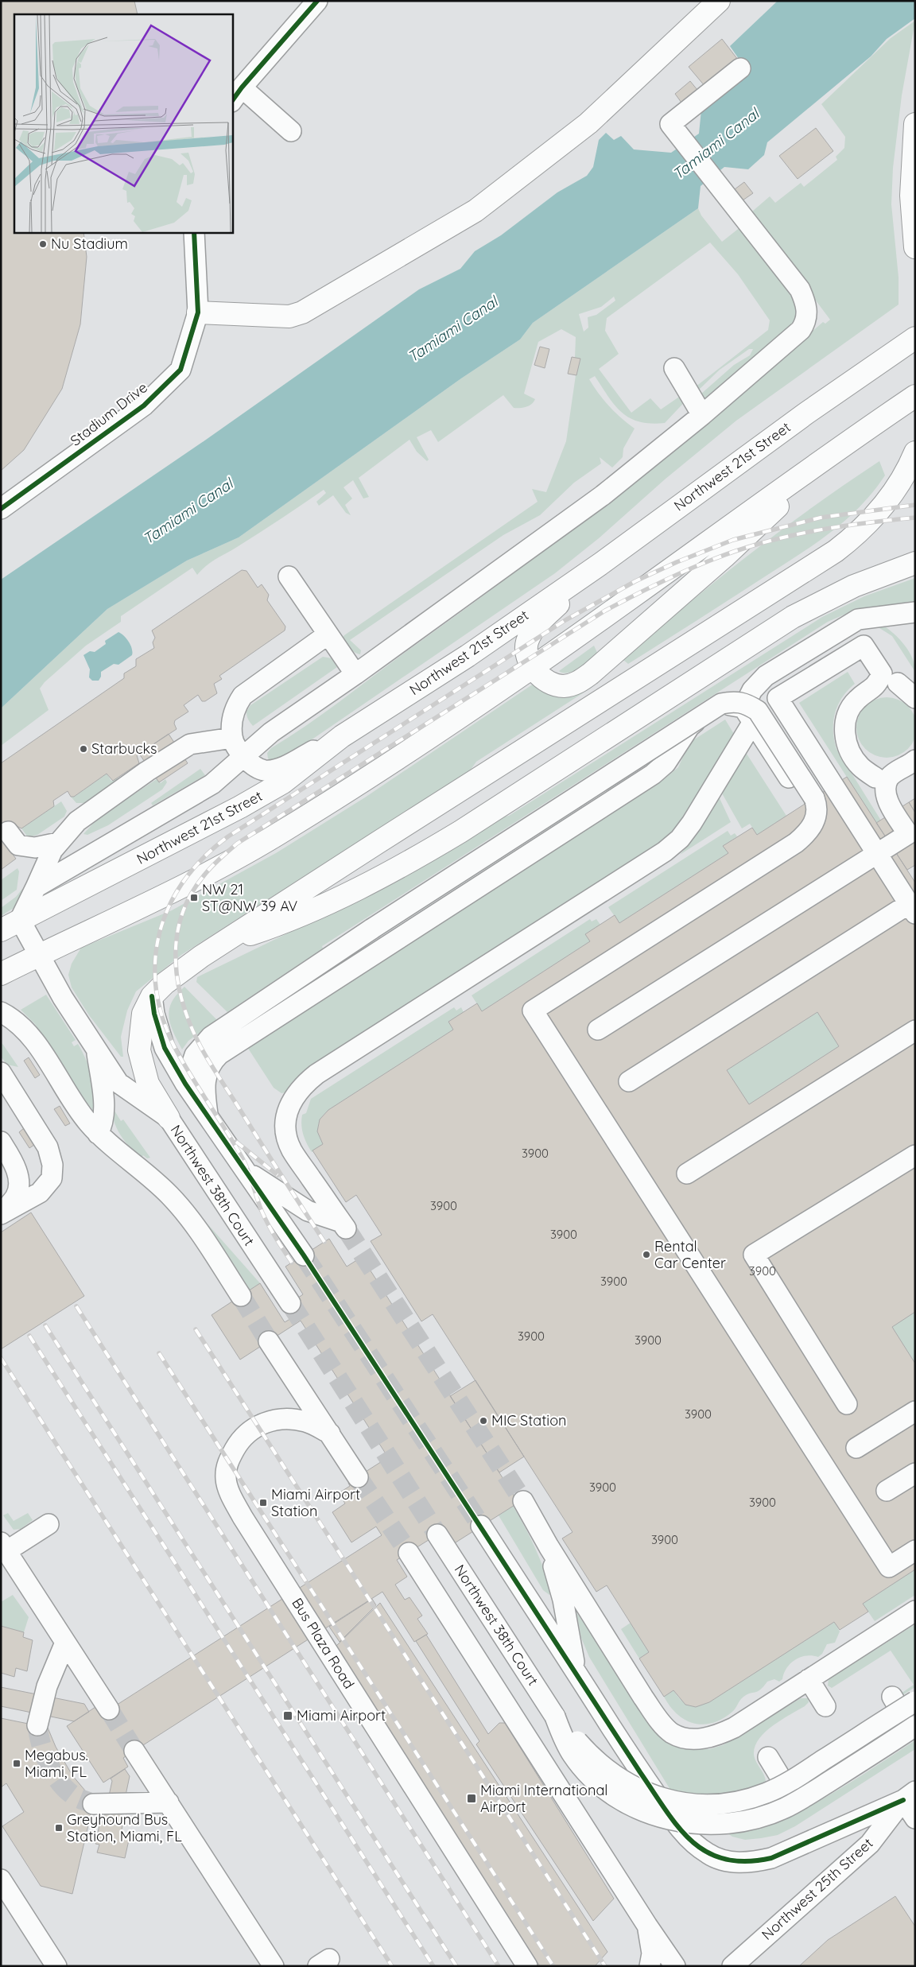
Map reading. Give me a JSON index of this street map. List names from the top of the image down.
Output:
{
  "streets": {
    "main road": ["Northwest 21st Street"],
    "street": [
      "Stadium Drive",
      "Northwest 38th Court",
      "Bus Plaza Road",
      "Northwest 25th Street"
    ]
  },
  "crossings": [
    ["Northwest 21st Street", "Northwest 38th Court"]
  ],
  "water": ["Tamiami Canal"],
  "places": {
    "other": [
      "Nu Stadium",
      "Starbucks",
      "Rental Car Center",
      "MIC Station"
    ],
    "transit": [
      "NW 21 ST@NW 39 AV",
      "Miami Airport Station",
      "Miami Airport",
      "Megabus. Miami, FL",
      "Miami International Airport",
      "Greyhound Bus Station, Miami, FL"
    ]
  },
  "house_numbers": [
    "3900",
    "3900",
    "3900",
    "3900",
    "3900",
    "3900",
    "3900",
    "3900",
    "3900",
    "3900",
    "3900"
  ]
}
